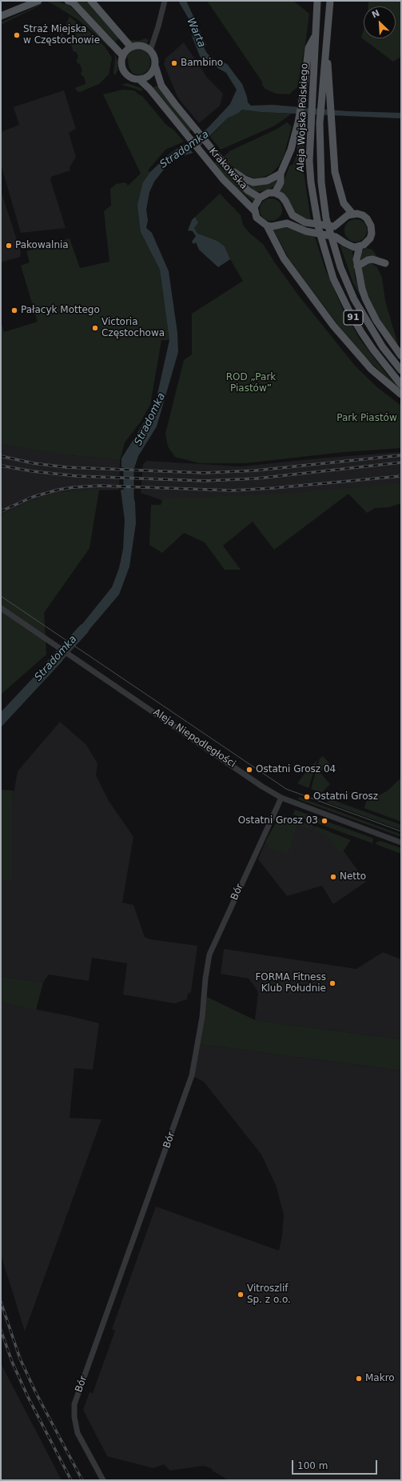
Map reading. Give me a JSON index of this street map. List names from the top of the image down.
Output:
{
  "streets": {
    "main road": ["Aleja Wojska Polskiego", "Krakowska", "91"],
    "street": ["Aleja Niepodległości", "Bór"]
  },
  "crossings": [
    ["Aleja Niepodległości", "Bór"]
  ],
  "water": ["Warta", "Stradomka"],
  "parks": ["ROD „Park Piastów”", "Park Piastów"],
  "places": [
    "Straż Miejska w Częstochowie",
    "Bambino",
    "Pakowalnia",
    "Pałacyk Mottego",
    "Victoria Częstochowa",
    "Ostatni Grosz 04",
    "Ostatni Grosz",
    "Ostatni Grosz 03",
    "Netto",
    "FORMA Fitness Klub Południe",
    "Vitroszlif Sp. z o.o.",
    "Makro"
  ],
  "scale_bar": "100 m",
  "north": "top left"
}
